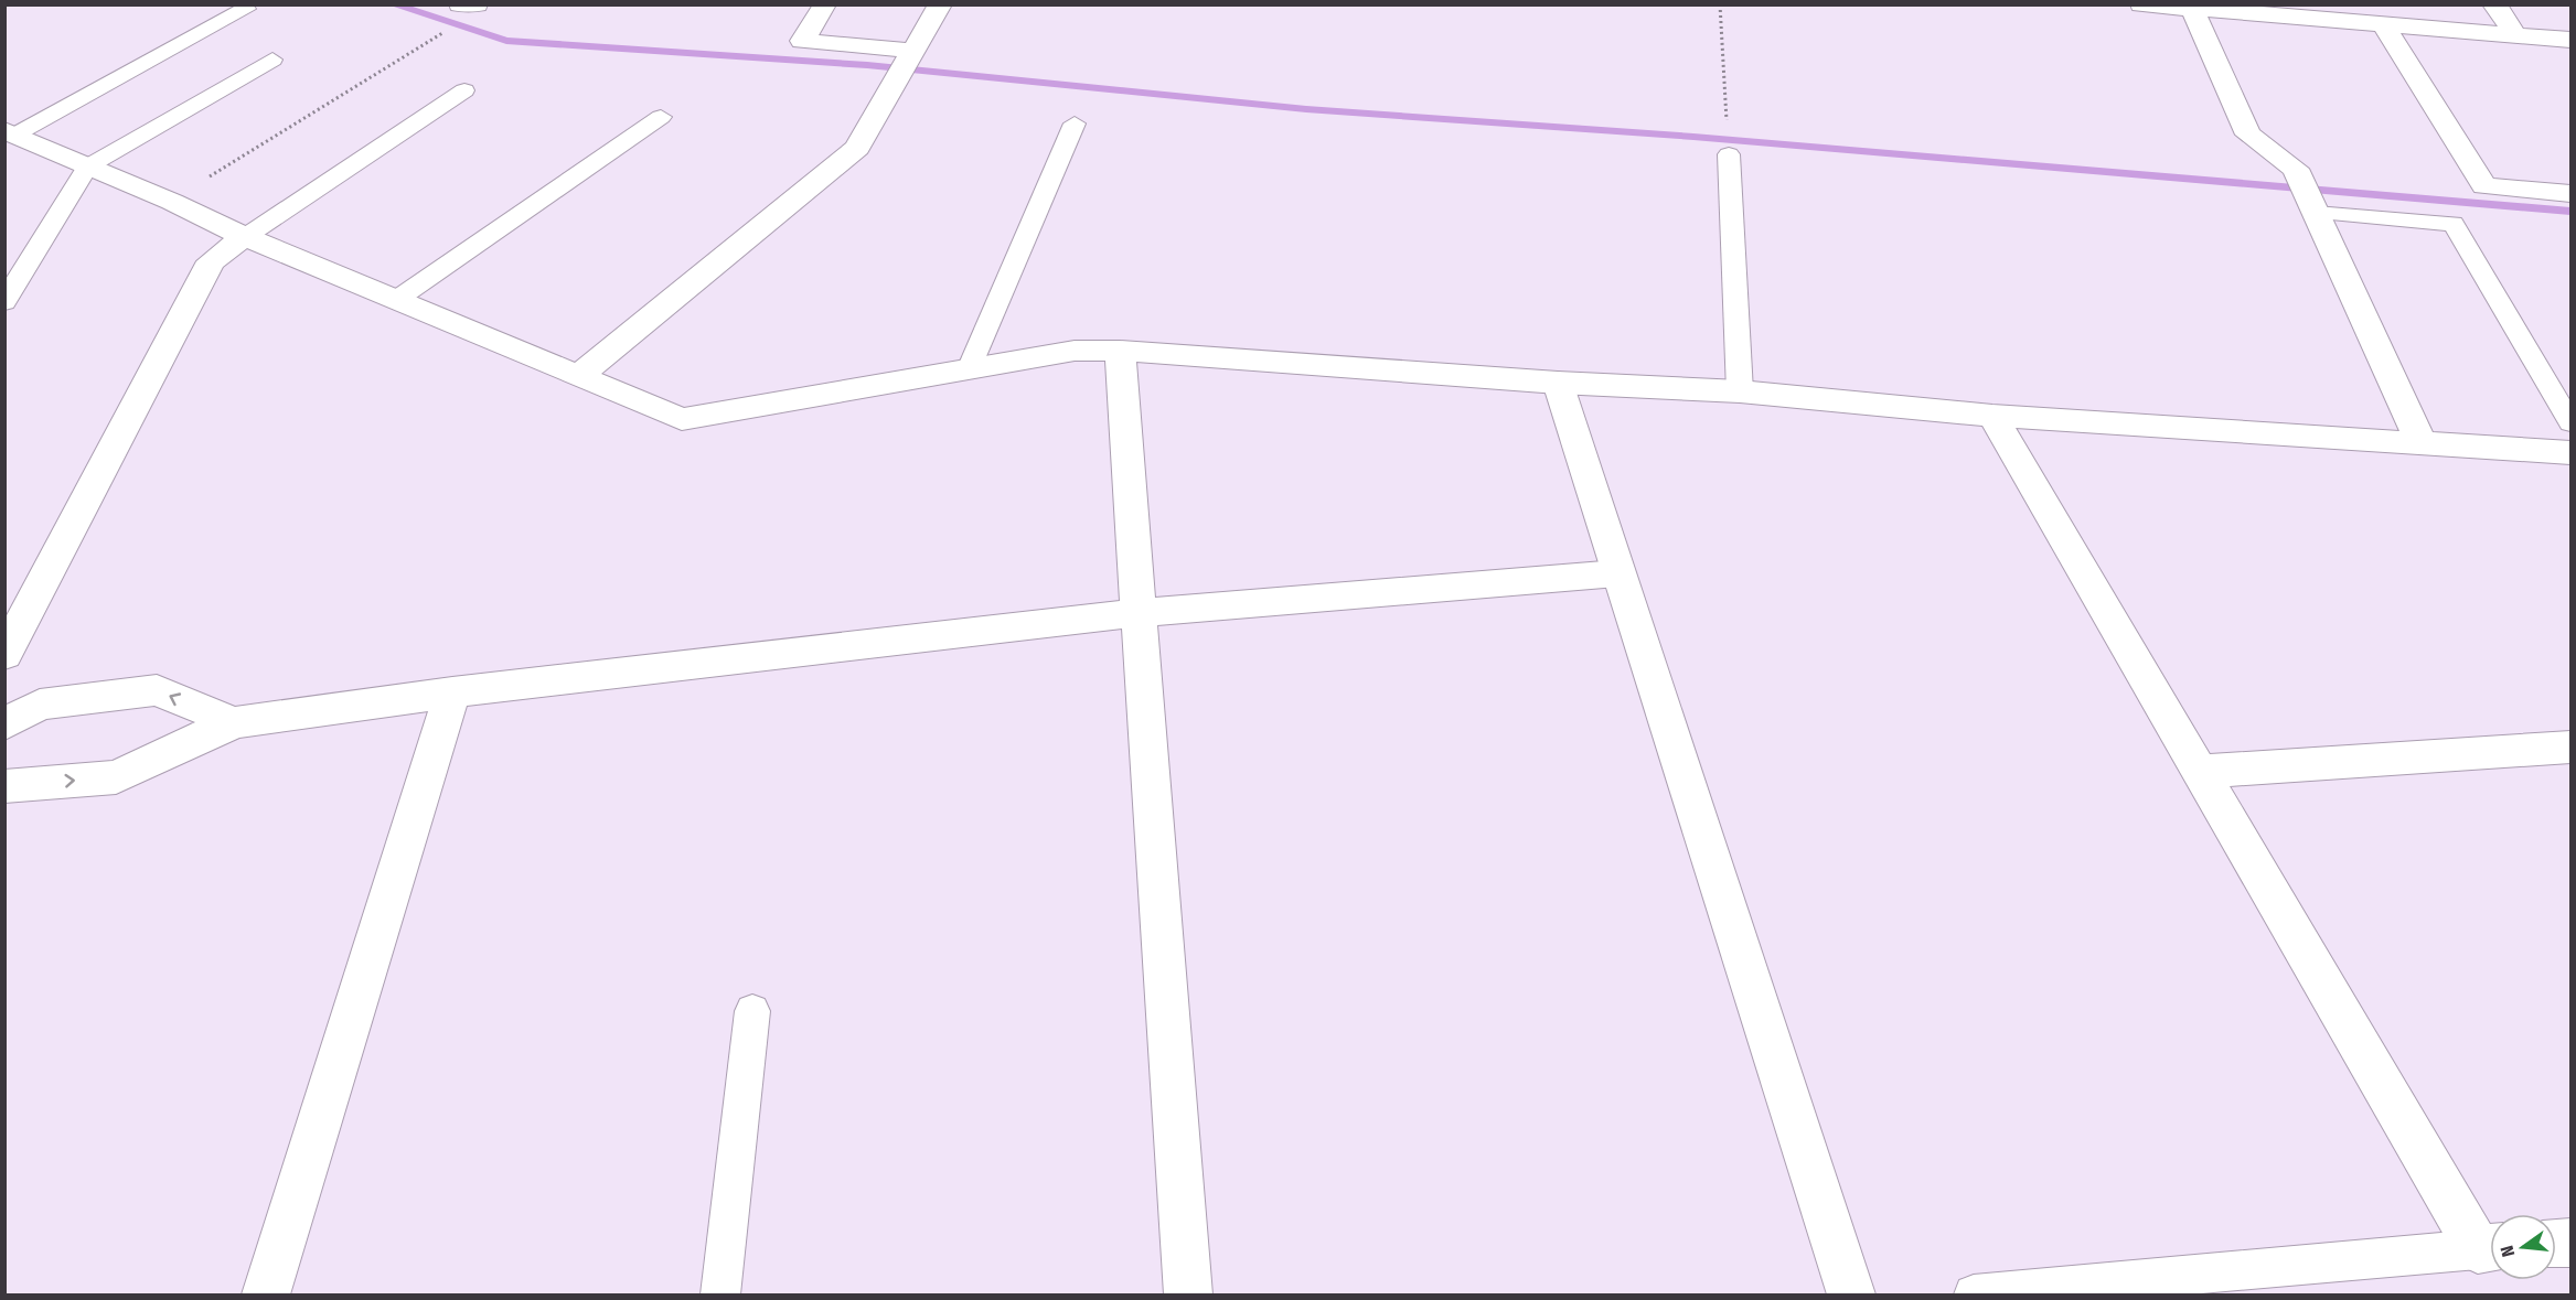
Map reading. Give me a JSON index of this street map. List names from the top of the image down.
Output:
{
  "north": "left"
}
